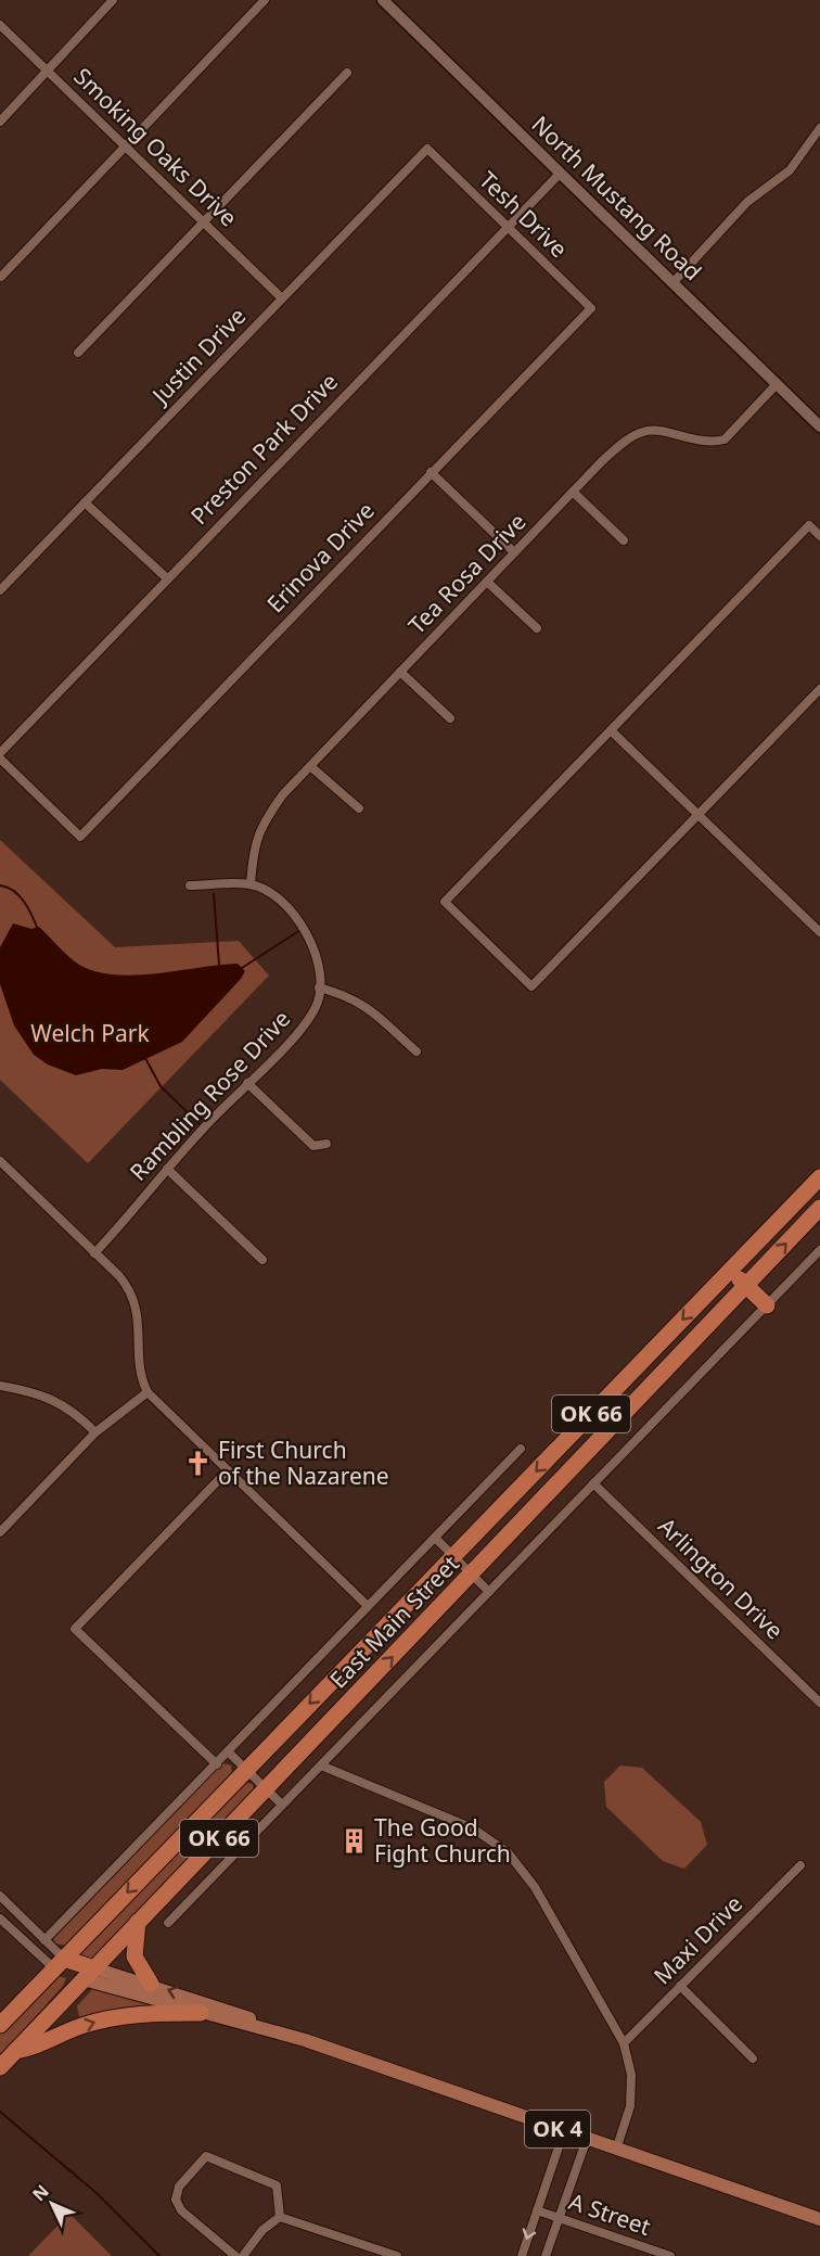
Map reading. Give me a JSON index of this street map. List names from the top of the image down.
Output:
{
  "streets": {
    "highway": ["OK 66", "East Main Street", "OK 4"],
    "street": [
      "Smoking Oaks Drive",
      "North Mustang Road",
      "Tesh Drive",
      "Justin Drive",
      "Preston Park Drive",
      "Erinova Drive",
      "Tea Rosa Drive",
      "Rambling Rose Drive",
      "Arlington Drive",
      "Maxi Drive",
      "A Street"
    ]
  },
  "crossings": [
    ["Smoking Oaks Drive", "Justin Drive"],
    ["North Mustang Road", "Preston Park Drive"],
    ["North Mustang Road", "Tea Rosa Drive"],
    ["Tesh Drive", "Justin Drive"],
    ["Tesh Drive", "Preston Park Drive"],
    ["Tesh Drive", "Erinova Drive"],
    ["Tea Rosa Drive", "Rambling Rose Drive"],
    ["Arlington Drive", "East Main Street"],
    ["East Main Street", "OK 4"]
  ],
  "parks": ["Welch Park"],
  "places": {
    "church": ["First Church of the Nazarene"],
    "building": ["The Good Fight Church"]
  },
  "north": "top left"
}
